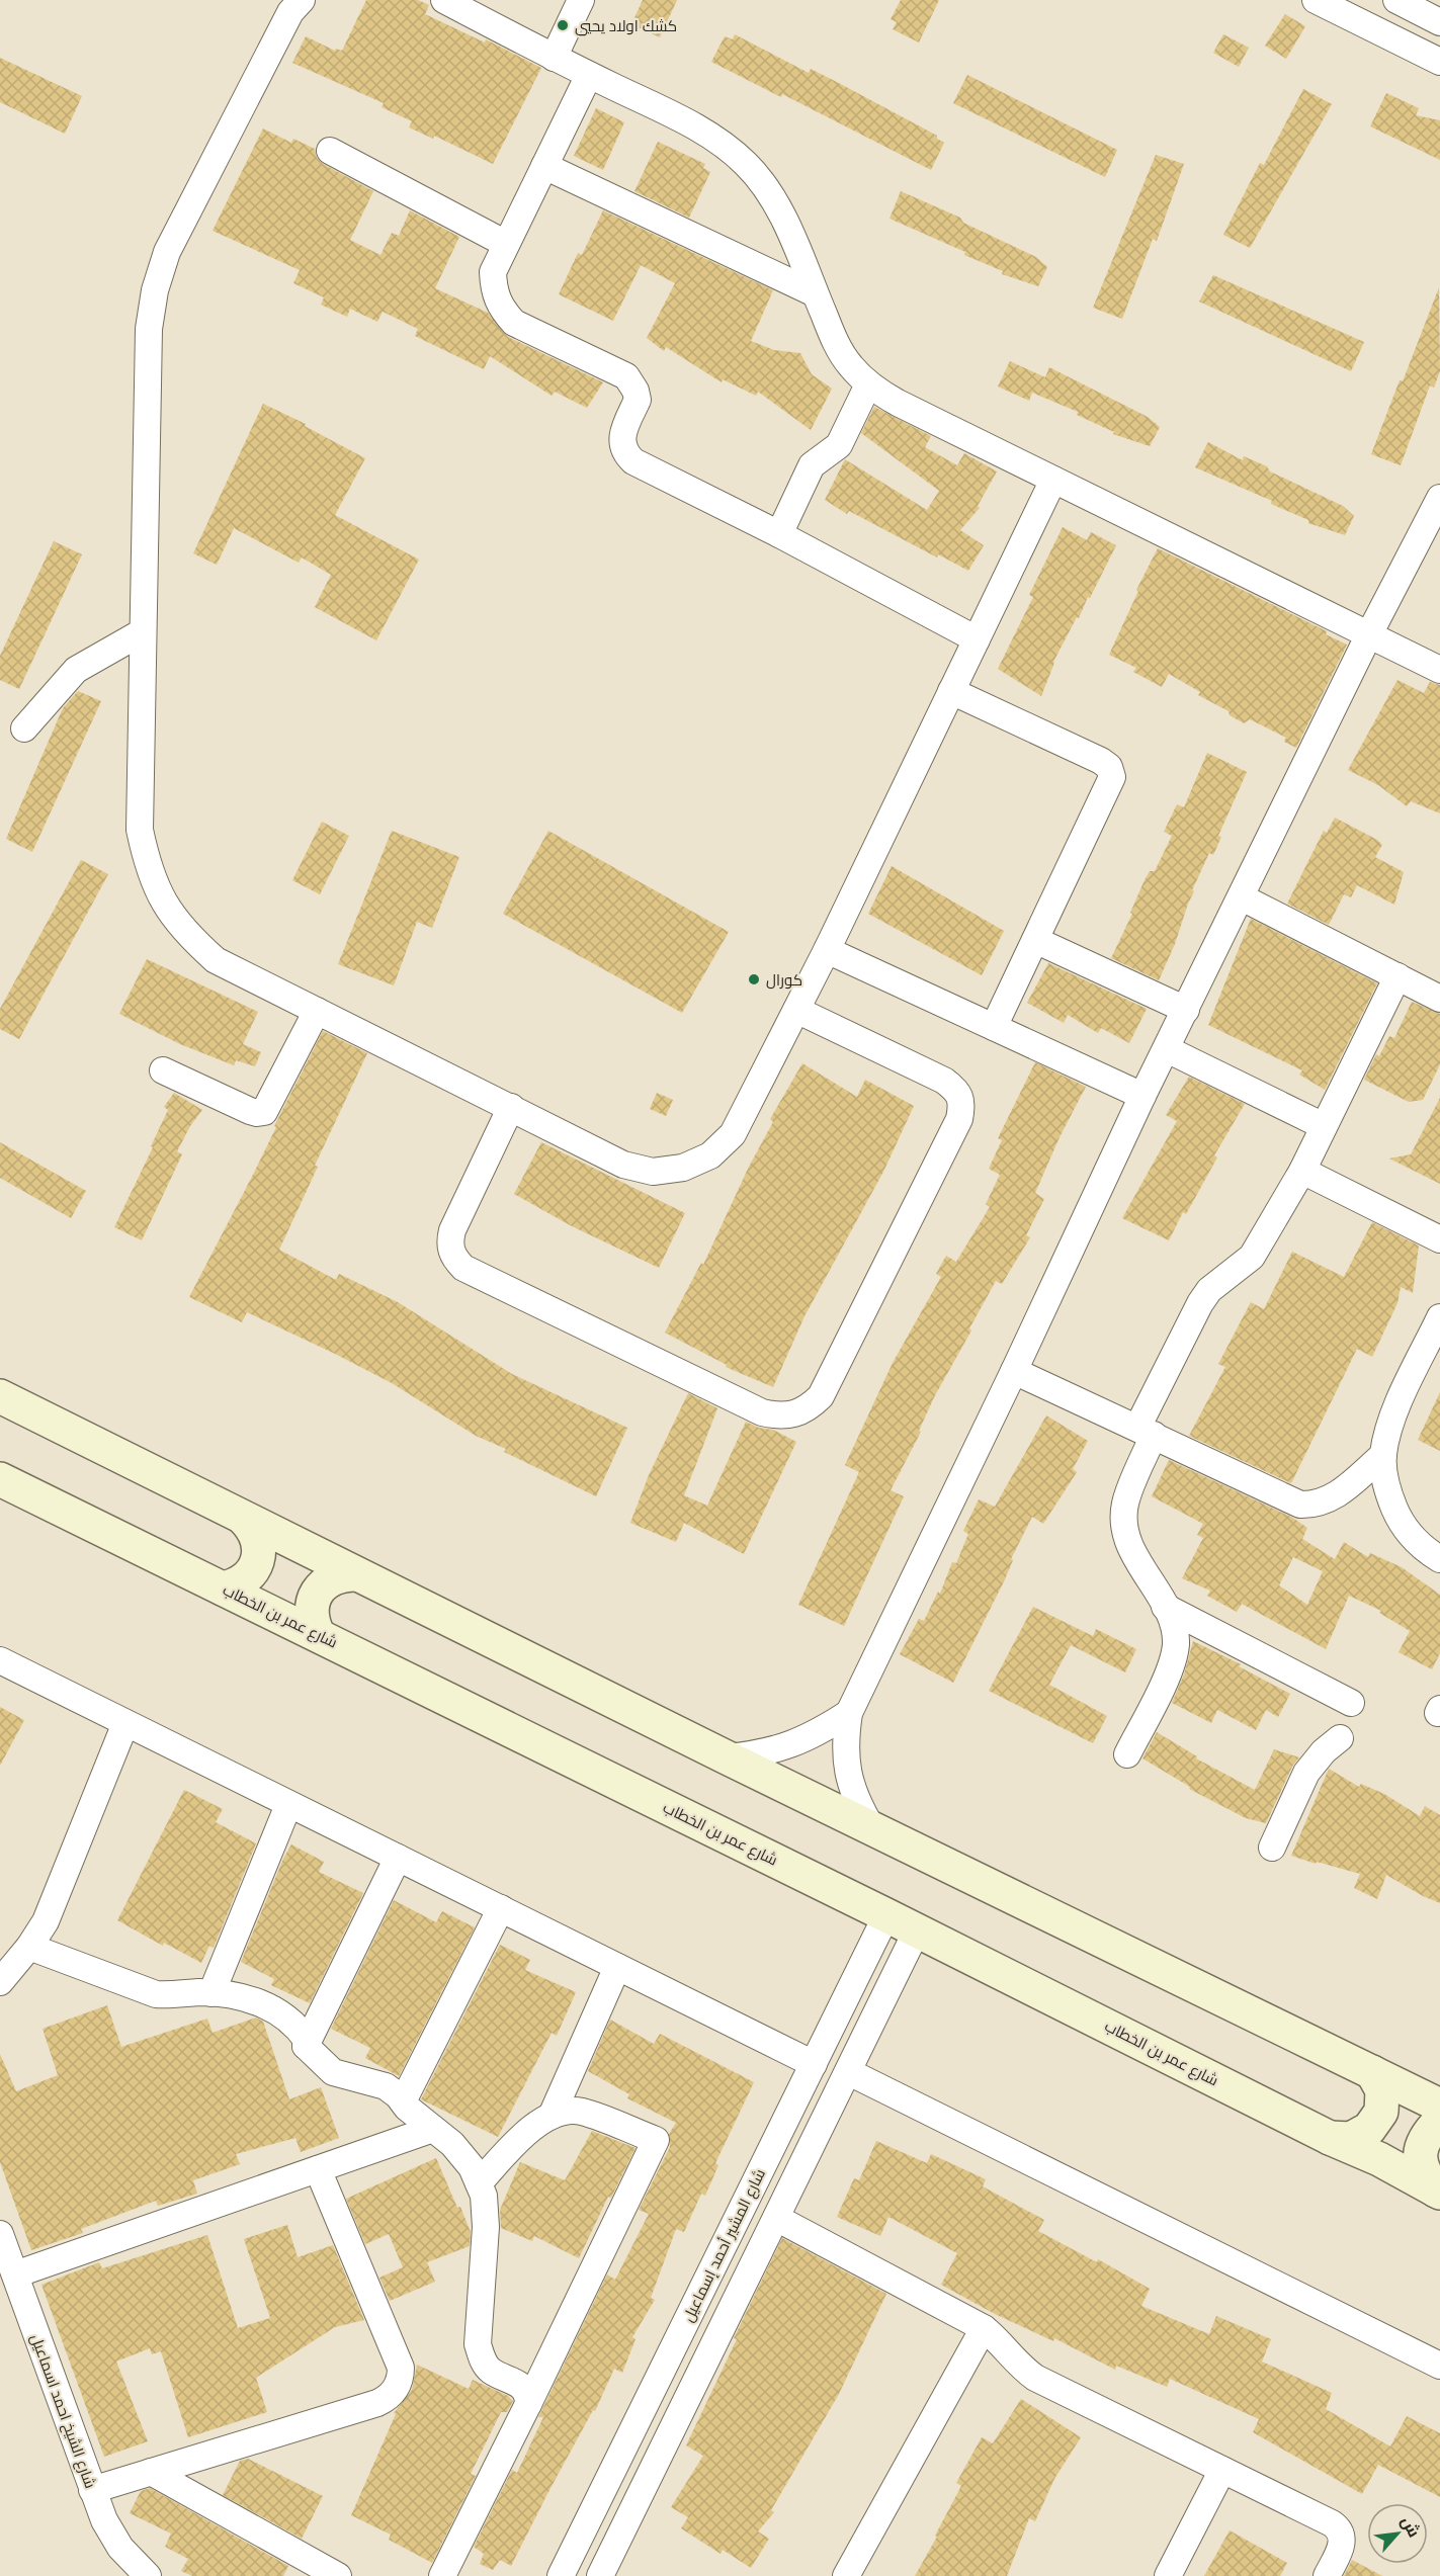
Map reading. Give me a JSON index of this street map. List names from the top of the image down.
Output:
{
  "streets": {
    "street": ["شارع عمر بن الخطاب", "شارع المشير أحمد إسماعيل", "شارع الشيخ احمد اسماعيل"]
  },
  "crossings": [
    ["شارع عمر بن الخطاب", "شارع المشير أحمد إسماعيل"]
  ],
  "places": ["كشك اولاد يحيي", "كورال"],
  "north": "top right"
}
